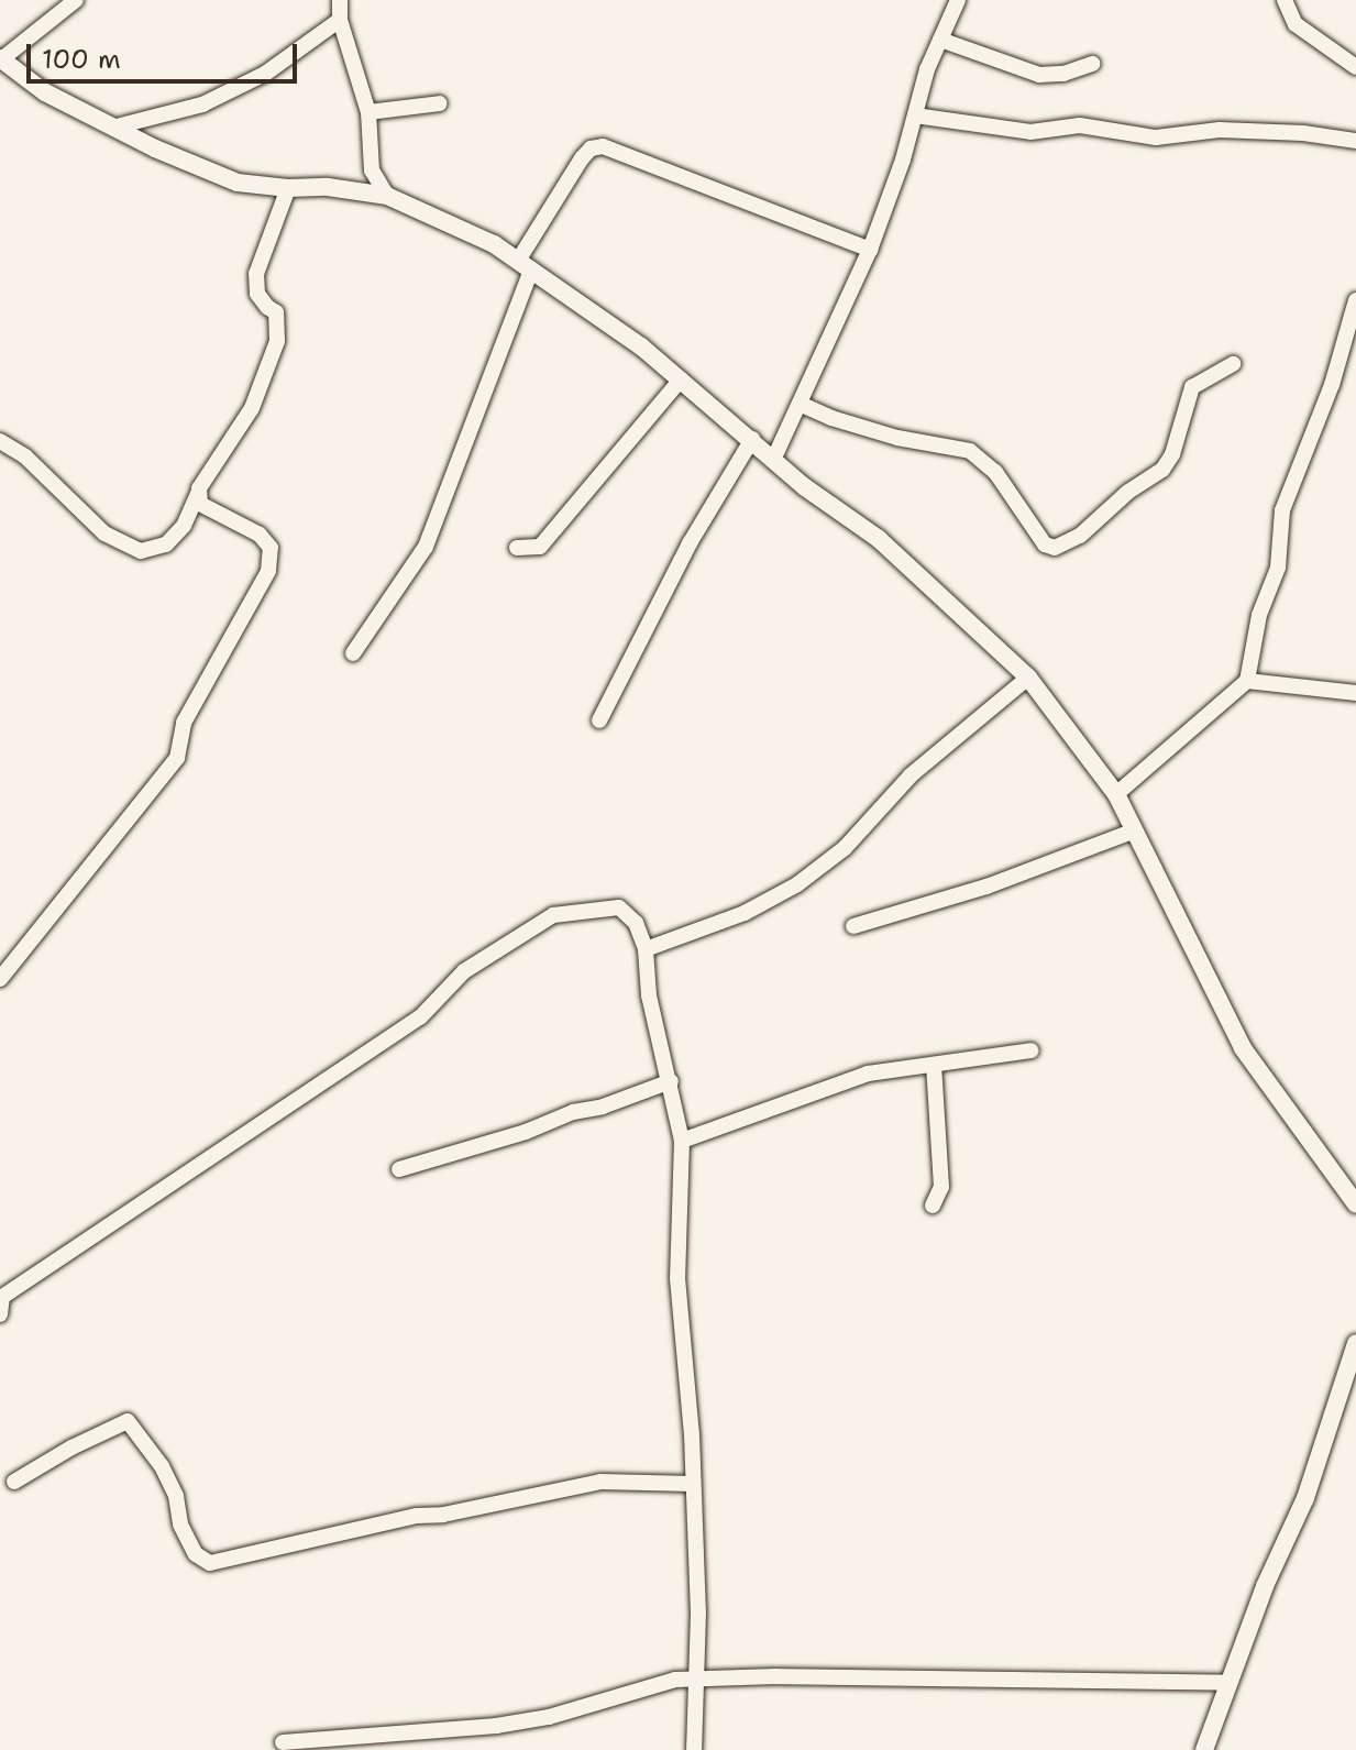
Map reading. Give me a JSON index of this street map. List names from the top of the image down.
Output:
{
  "scale_bar": "100 m"
}
